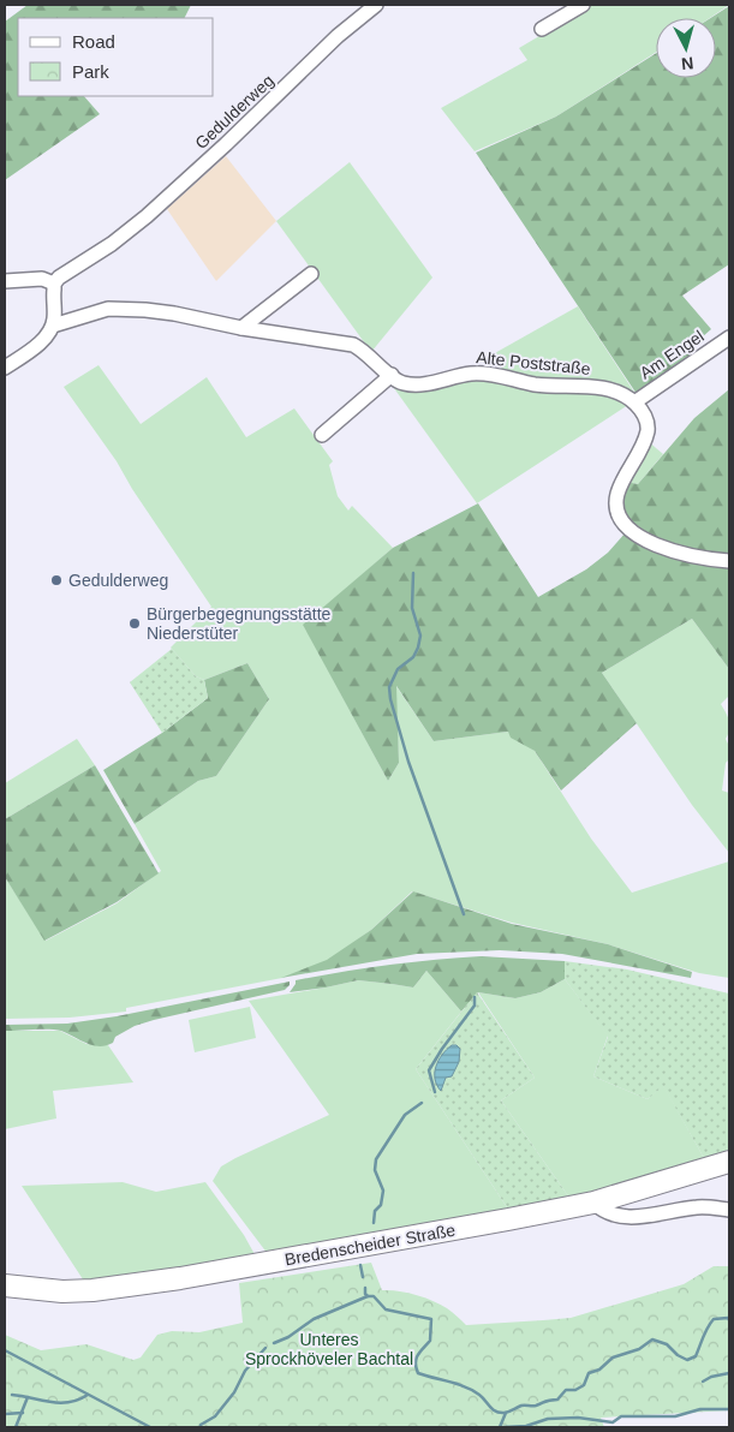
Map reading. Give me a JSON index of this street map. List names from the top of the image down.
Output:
{
  "streets": {
    "main road": ["Bredenscheider Straße"],
    "street": ["Gedulderweg", "Am Engel", "Alte Poststraße"]
  },
  "crossings": [
    ["Am Engel", "Alte Poststraße"]
  ],
  "parks": ["Unteres Sprockhöveler Bachtal"],
  "places": ["Gedulderweg", "Bürgerbegegnungsstätte Niederstüter"],
  "legend": ["Road", "Park"],
  "north": "bottom"
}
